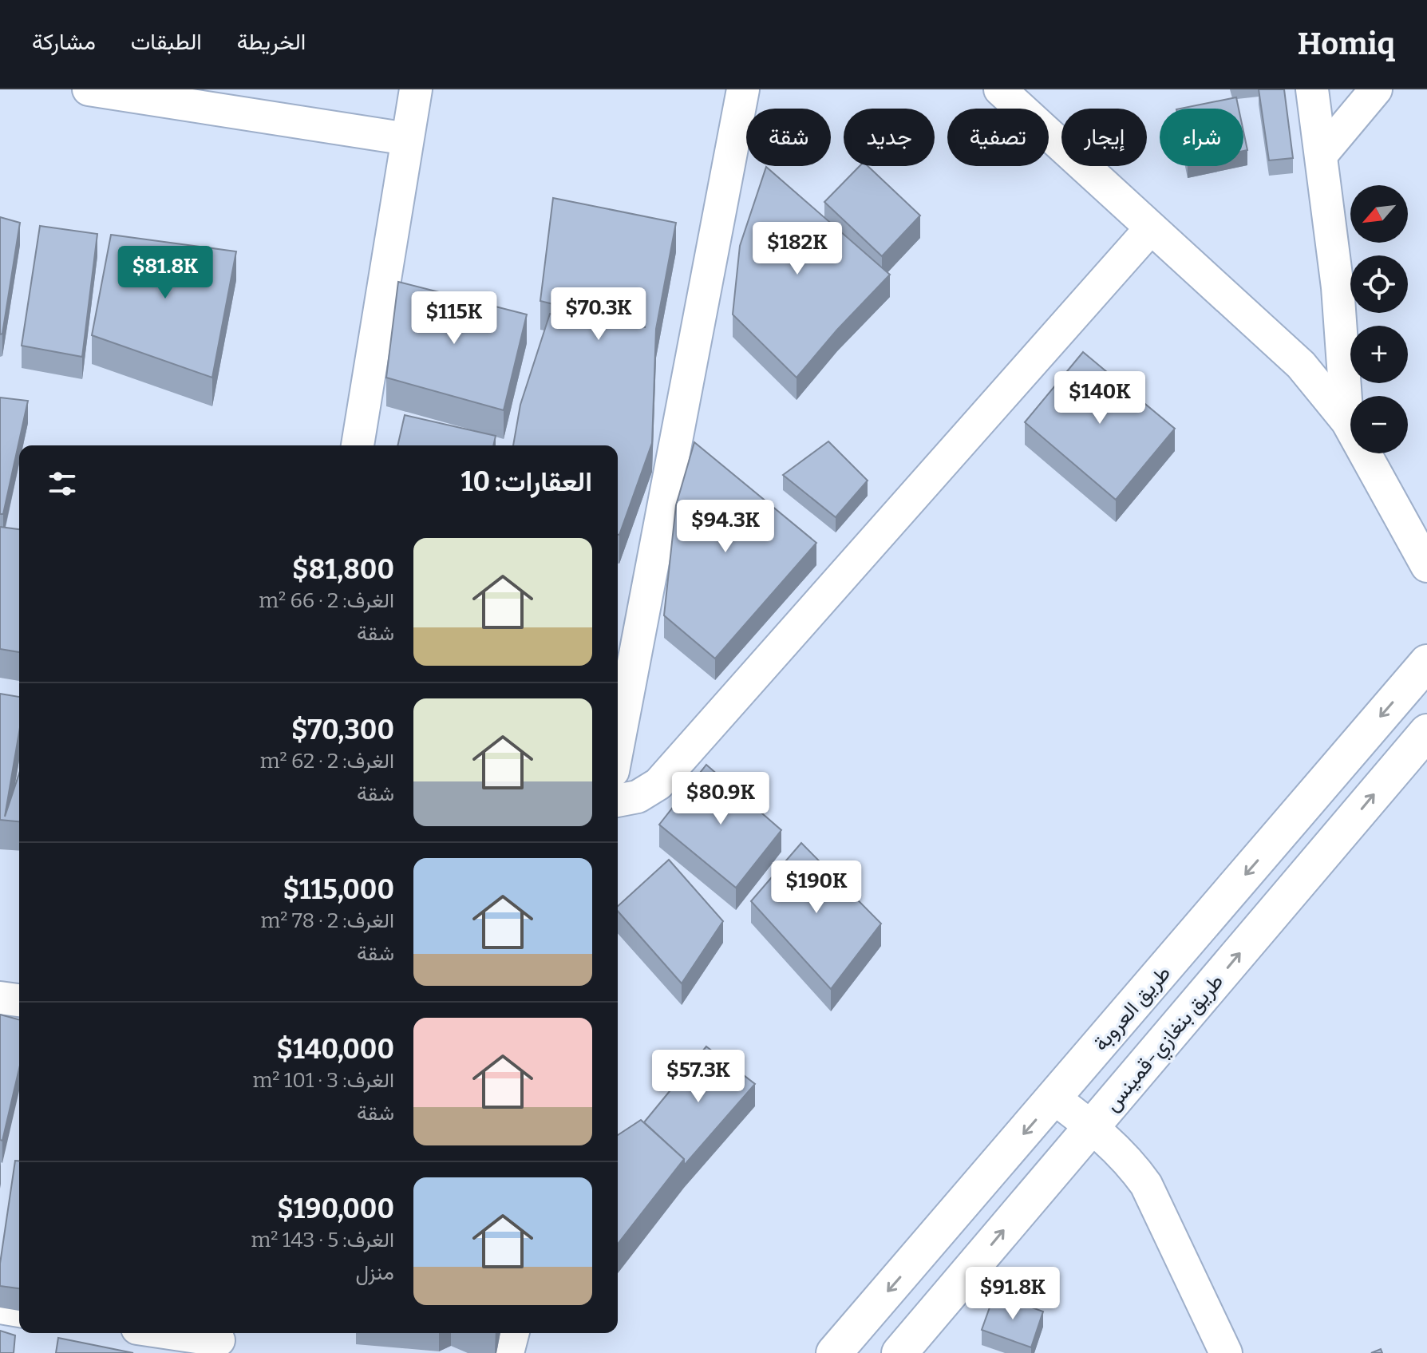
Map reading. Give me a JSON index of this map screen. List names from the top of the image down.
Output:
{
  "streets": {
    "main road": ["طريق العروبة", "طريق بنغازي-قمينس"]
  },
  "one_way": ["طريق العروبة", "طريق بنغازي-قمينس"],
  "north": "bottom left",
  "page": {
    "header": "Homiq",
    "nav": ["الخريطة", "الطبقات", "مشاركة"],
    "chip": [
      "شراء",
      "إيجار",
      "تصفية",
      "جديد",
      "شقة"
    ],
    "map_buttons": ["+", "−"],
    "price": [
      "$182K",
      "$81.8K",
      "$70.3K",
      "$115K",
      "$140K",
      "$94.3K",
      "$80.9K",
      "$190K",
      "$57.3K",
      "$91.8K"
    ],
    "heading": "العقارات: 10",
    "list": [
      {
        "name": "$81,800",
        "note": "الغرف: 2 · 66 m² · شقة"
      },
      {
        "name": "$70,300",
        "note": "الغرف: 2 · 62 m² · شقة"
      },
      {
        "name": "$115,000",
        "note": "الغرف: 2 · 78 m² · شقة"
      },
      {
        "name": "$140,000",
        "note": "الغرف: 3 · 101 m² · شقة"
      },
      {
        "name": "$190,000",
        "note": "الغرف: 5 · 143 m² · منزل"
      }
    ]
  }
}
